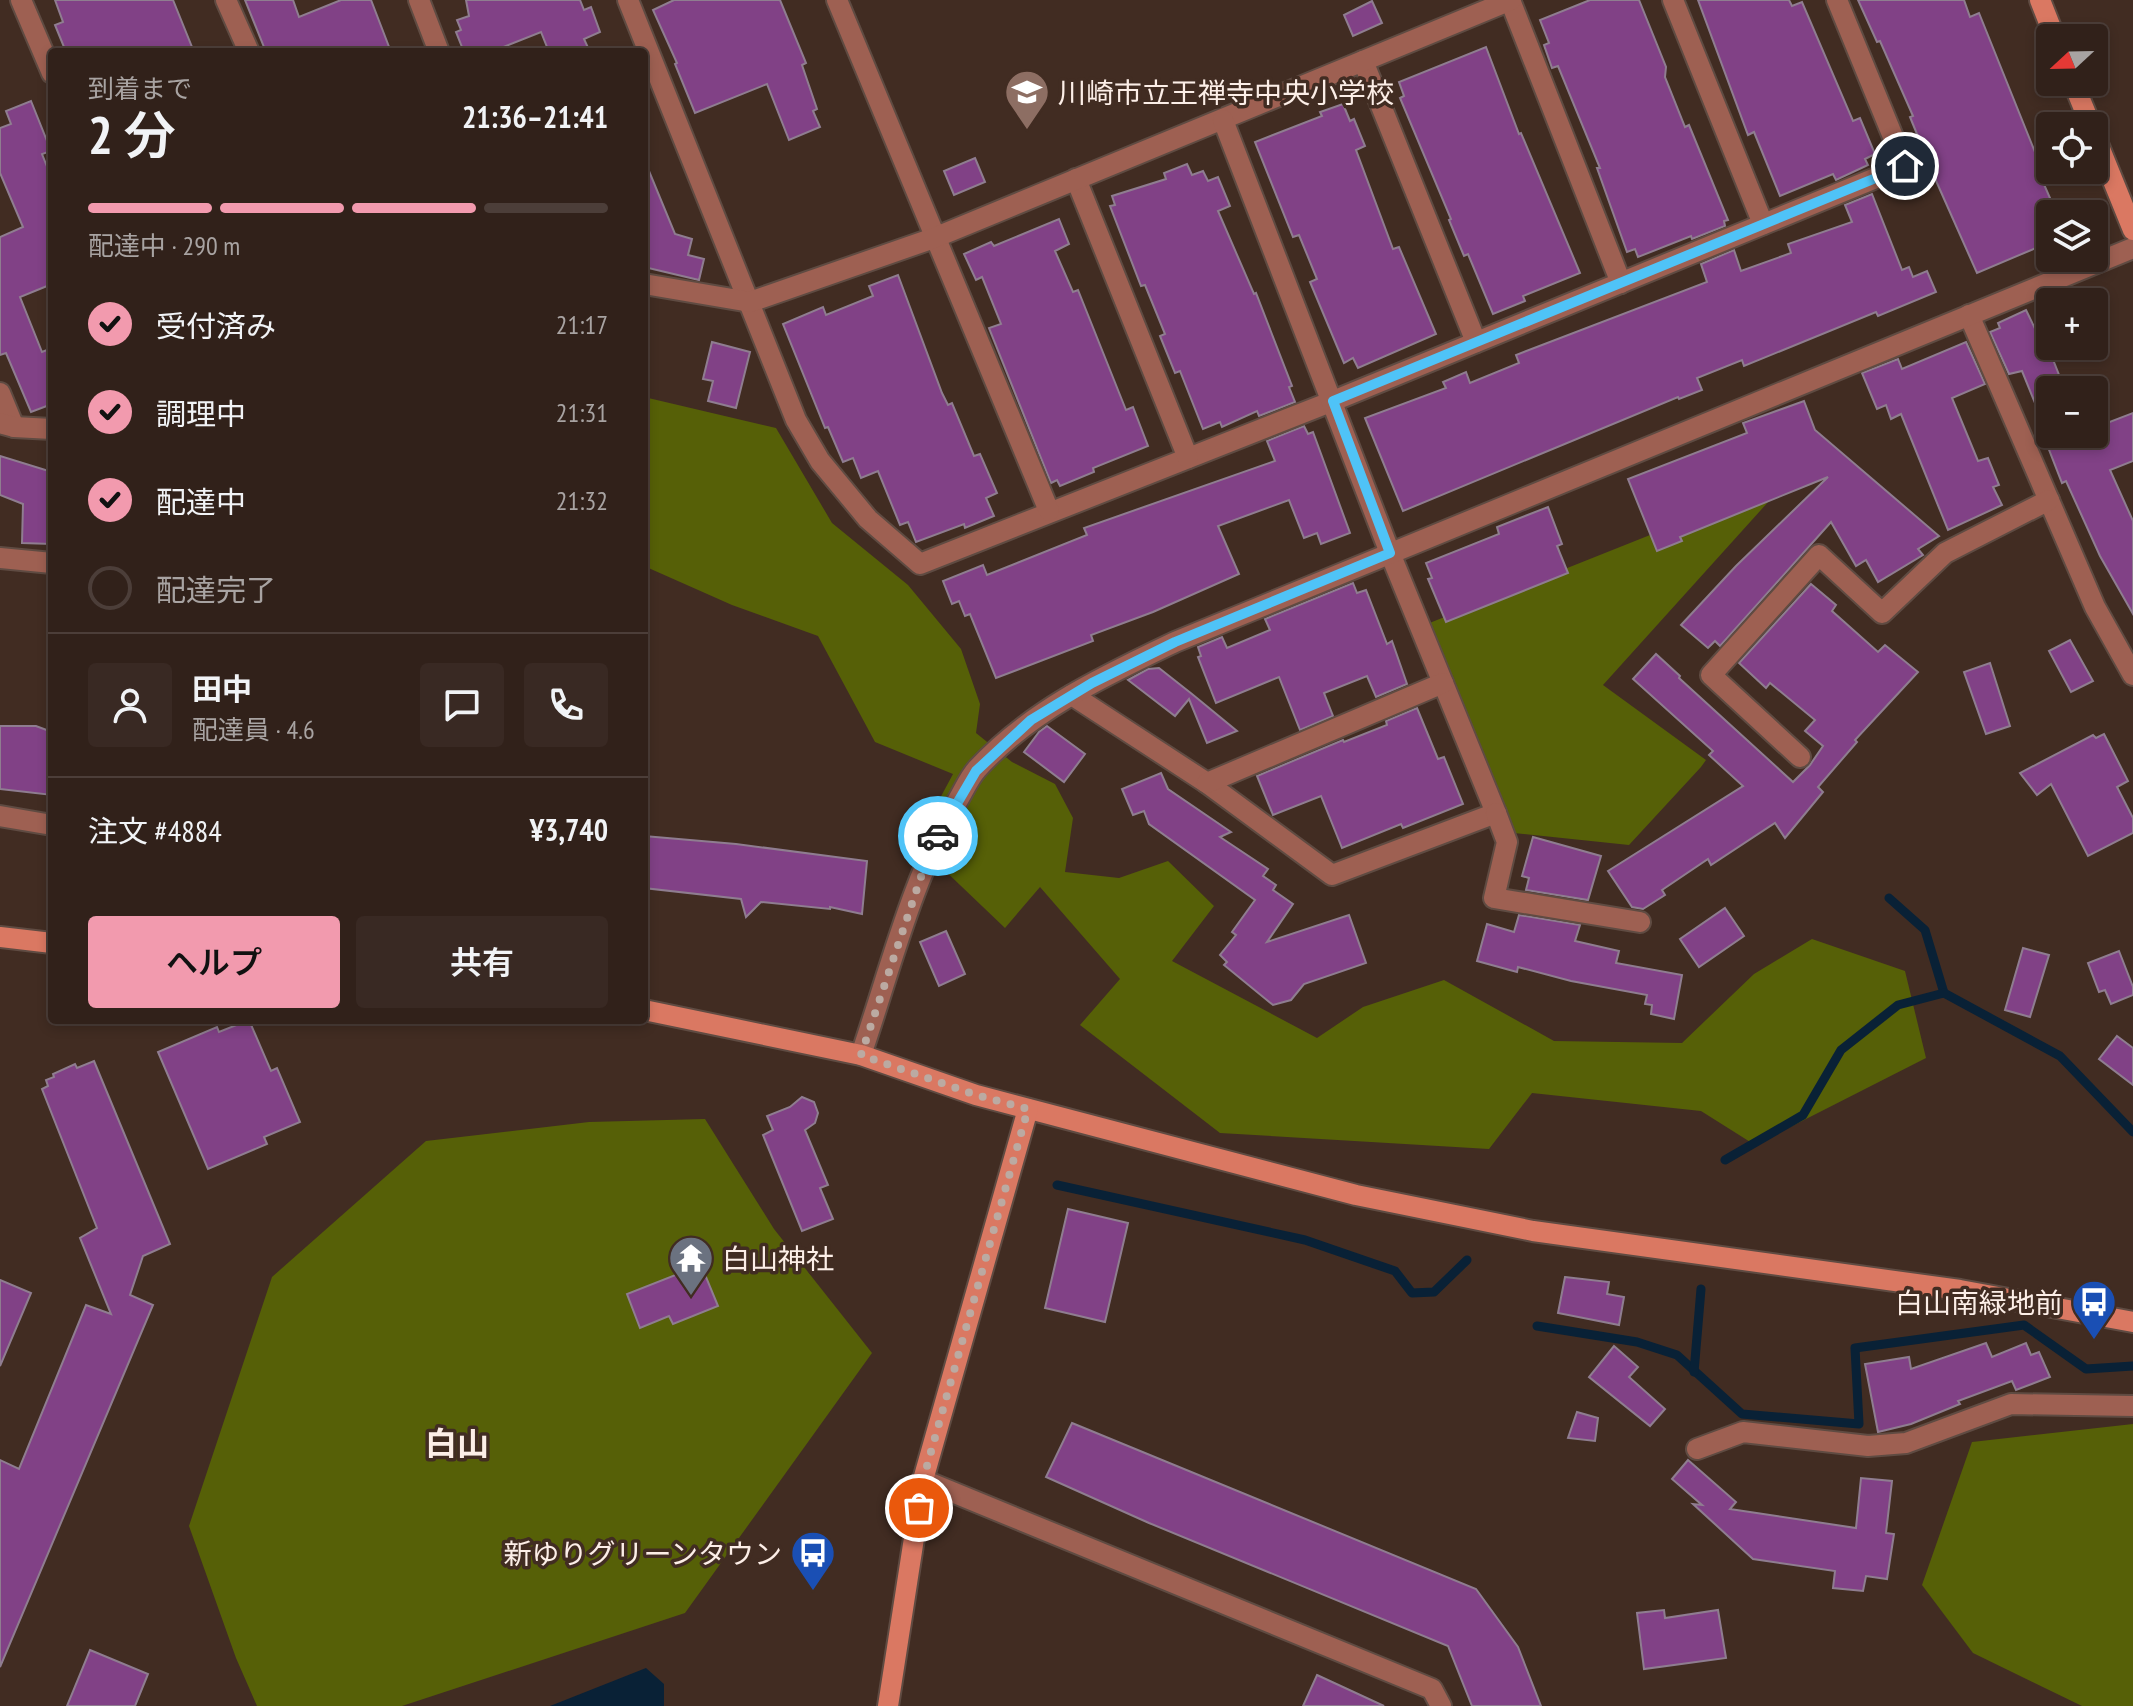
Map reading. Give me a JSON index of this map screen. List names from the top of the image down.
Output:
{
  "districts": ["白山"],
  "places": {
    "school or university": ["川崎市立王禅寺中央小学校"],
    "temple": ["白山神社"],
    "bus stop": ["白山南緑地前", "新ゆりグリーンタウン"]
  },
  "north": "left",
  "page": {
    "map_buttons": ["+", "−"],
    "heading": ["2 分", "到着まで", "21:36–21:41"],
    "panel": [
      "田中",
      "配達員 · 4.6",
      "注文 #4884",
      "¥3,740"
    ],
    "bar": "配達中 · 290 m",
    "list": [
      ["受付済み", "21:17"],
      ["調理中", "21:31"],
      ["配達中", "21:32"],
      "配達完了"
    ],
    "buttons": ["ヘルプ", "共有"]
  }
}
